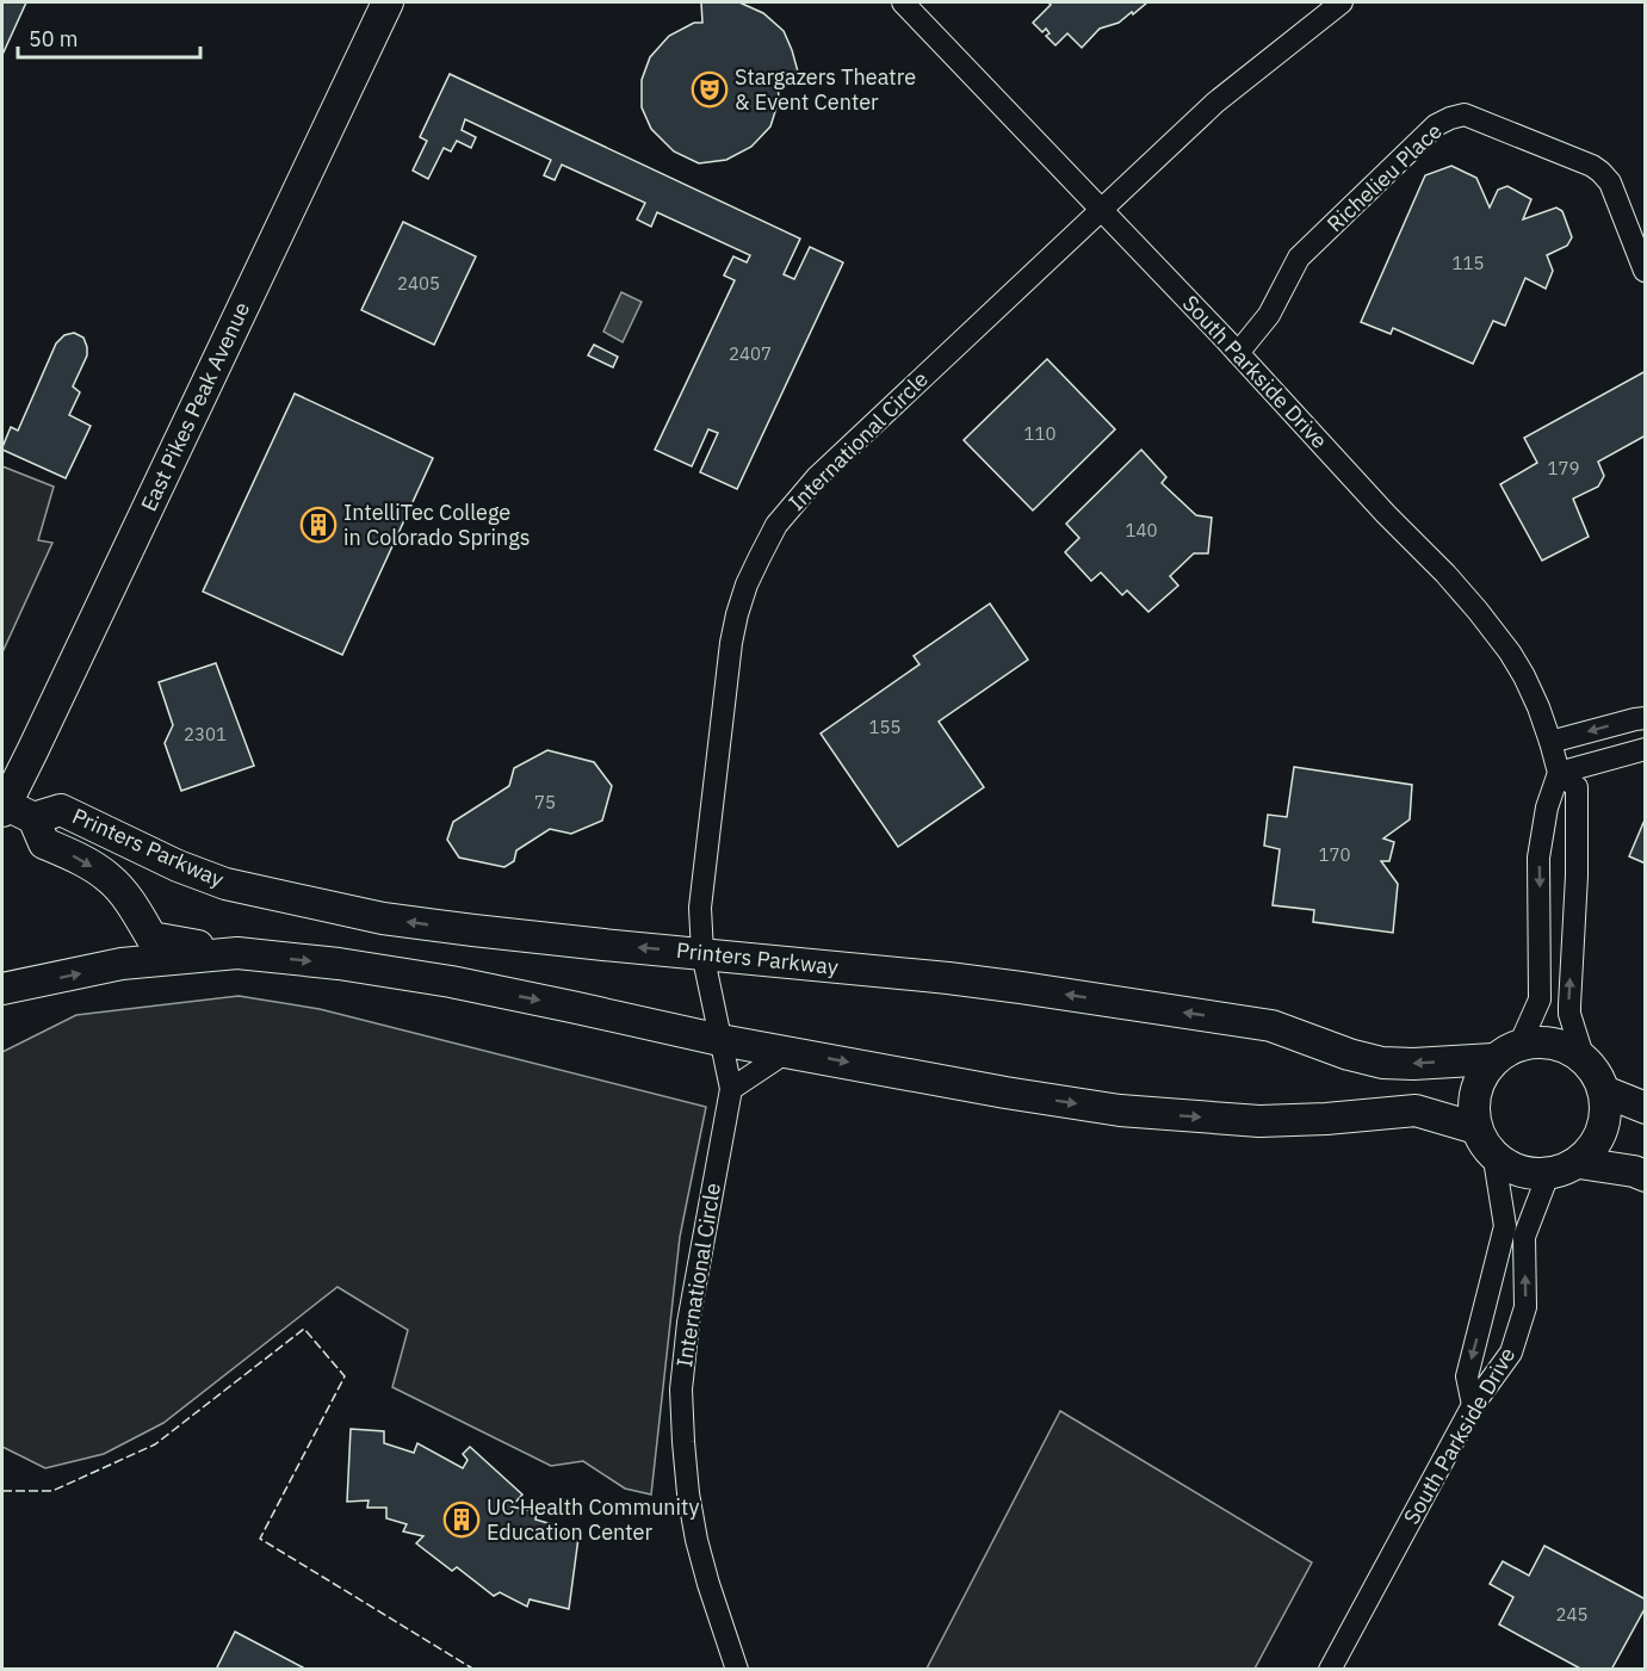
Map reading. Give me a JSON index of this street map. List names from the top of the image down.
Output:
{
  "streets": {
    "main road": ["South Parkside Drive", "East Pikes Peak Avenue", "Printers Parkway"],
    "street": ["Richelieu Place", "International Circle"]
  },
  "crossings": [
    ["Richelieu Place", "South Parkside Drive"],
    ["South Parkside Drive", "International Circle"],
    ["South Parkside Drive", "Printers Parkway"],
    ["International Circle", "Printers Parkway"]
  ],
  "places": {
    "theatre": ["Stargazers Theatre & Event Center"],
    "building": ["IntelliTec College in Colorado Springs", "UC Health Community Education Center"]
  },
  "house_numbers": [
    "115",
    "2405",
    "2407",
    "110",
    "179",
    "140",
    "155",
    "2301",
    "75",
    "170",
    "245"
  ],
  "scale_bar": "50 m"
}
